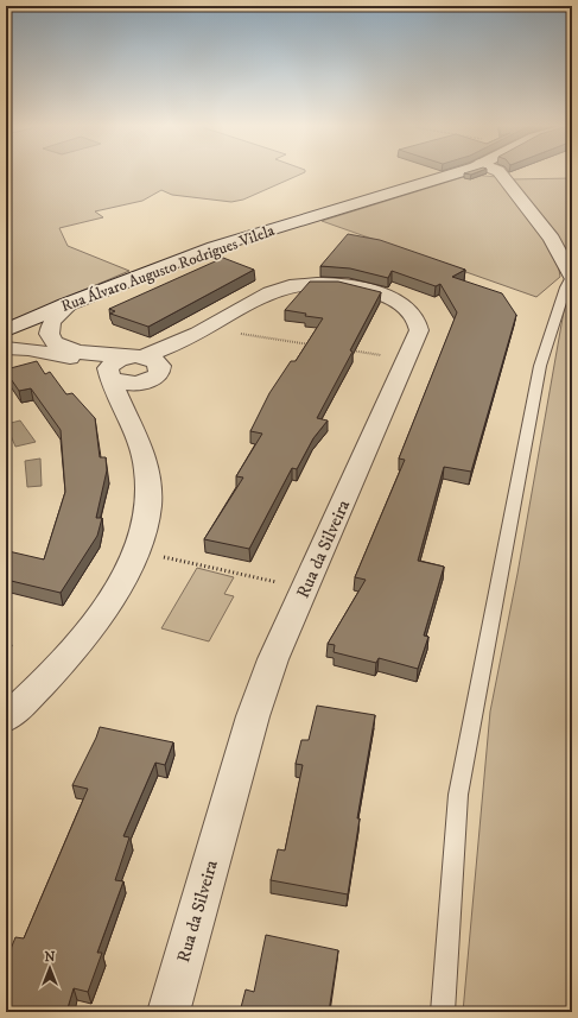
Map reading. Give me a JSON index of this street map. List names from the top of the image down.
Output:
{
  "streets": {
    "street": ["Rua Álvaro Augusto Rodrigues Vilela", "Rua da Silveira"]
  },
  "crossings": [
    ["Rua Álvaro Augusto Rodrigues Vilela", "Rua da Silveira"]
  ],
  "north": "top"
}
